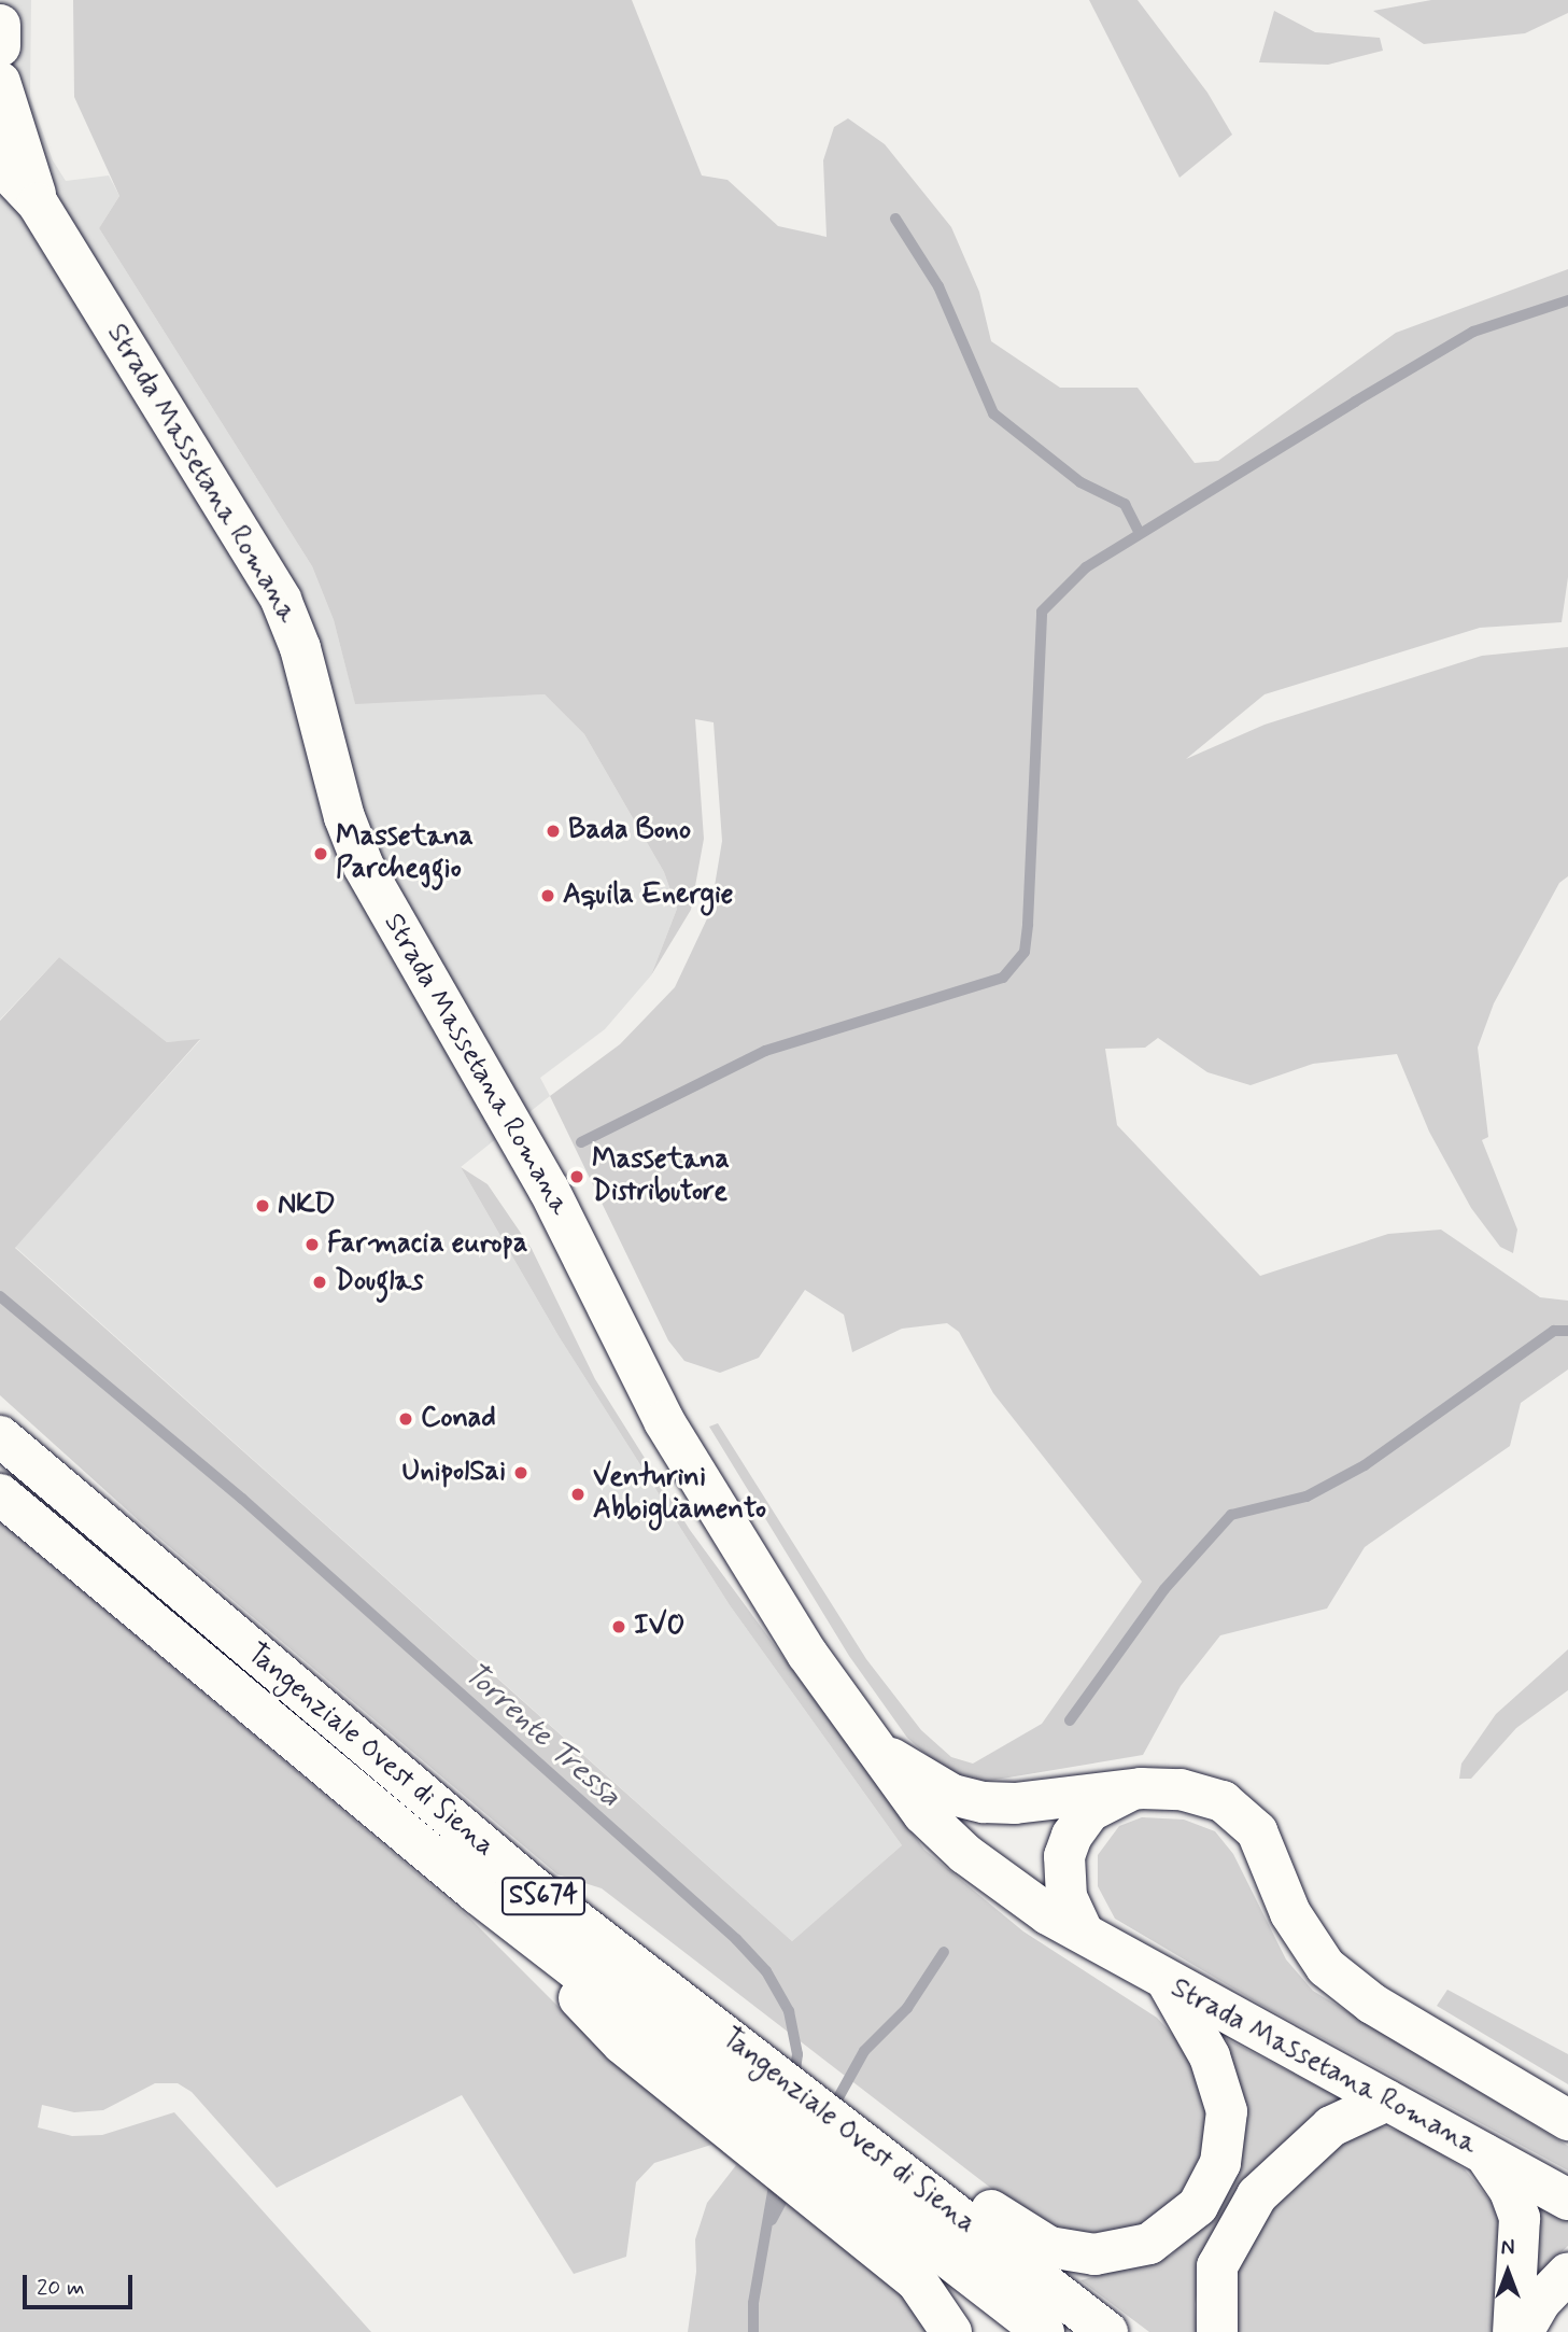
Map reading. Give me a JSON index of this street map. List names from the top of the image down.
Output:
{
  "streets": {
    "main road": ["Strada Massetana Romana", "Tangenziale Ovest di Siena", "SS674"]
  },
  "water": ["Torrente Tressa"],
  "places": [
    "Bada Bono",
    "Massetana Parcheggio",
    "Aquila Energie",
    "Massetana Distributore",
    "NKD",
    "Farmacia europa",
    "Douglas",
    "Conad",
    "UnipolSai",
    "Venturini Abbigliamento",
    "IVO"
  ],
  "scale_bar": "20 m",
  "north": "top"
}
